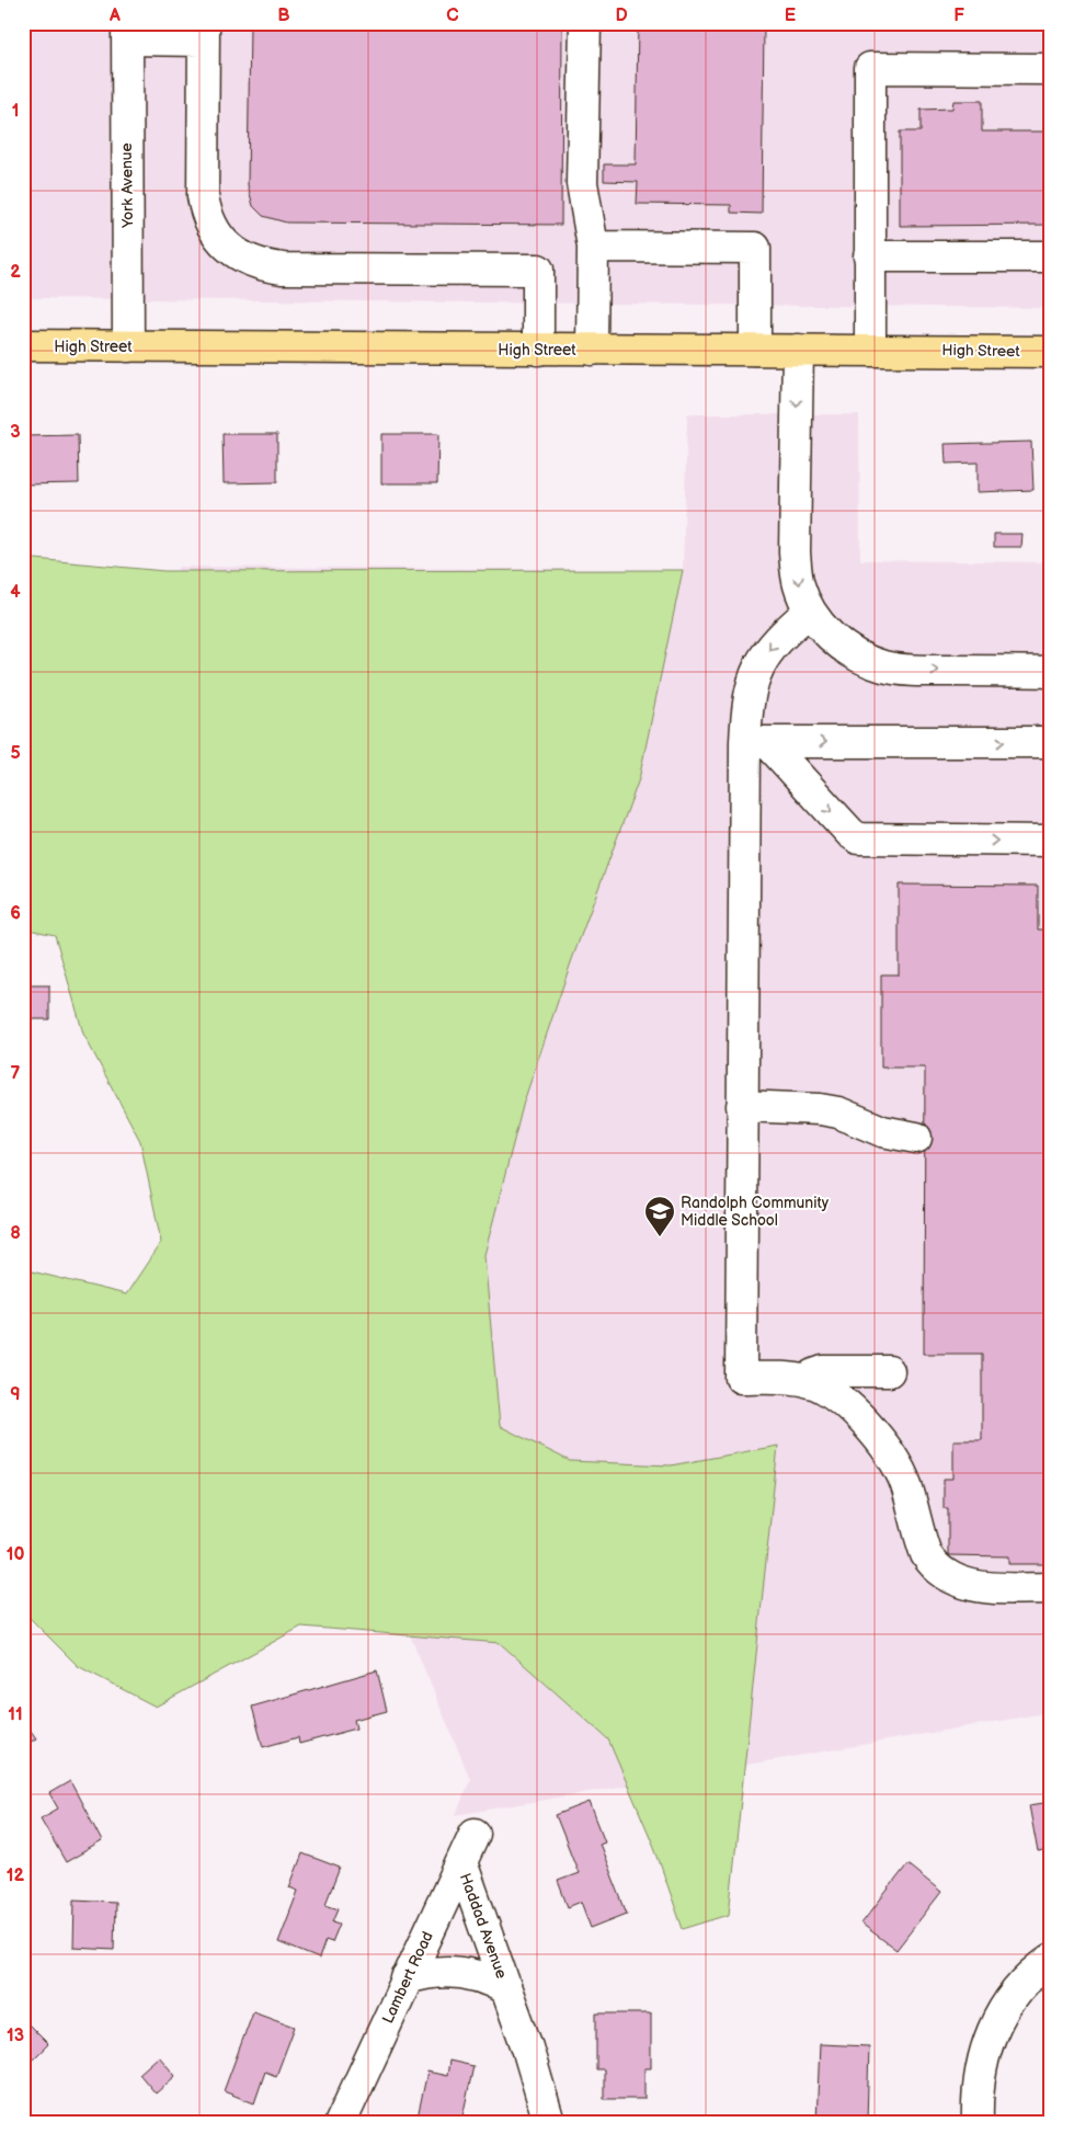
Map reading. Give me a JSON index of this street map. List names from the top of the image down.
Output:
{
  "streets": {
    "main road": ["High Street"],
    "street": ["York Avenue", "Haddad Avenue", "Lambert Road"]
  },
  "crossings": [
    ["York Avenue", "High Street"],
    ["Haddad Avenue", "Lambert Road"]
  ],
  "places": {
    "school or university": ["Randolph Community Middle School"]
  },
  "grid": {
    "columns": [
      "A",
      "B",
      "C",
      "D",
      "E",
      "F"
    ],
    "rows": [
      "1",
      "2",
      "3",
      "4",
      "5",
      "6",
      "7",
      "8",
      "9",
      "10",
      "11",
      "12",
      "13"
    ]
  }
}
